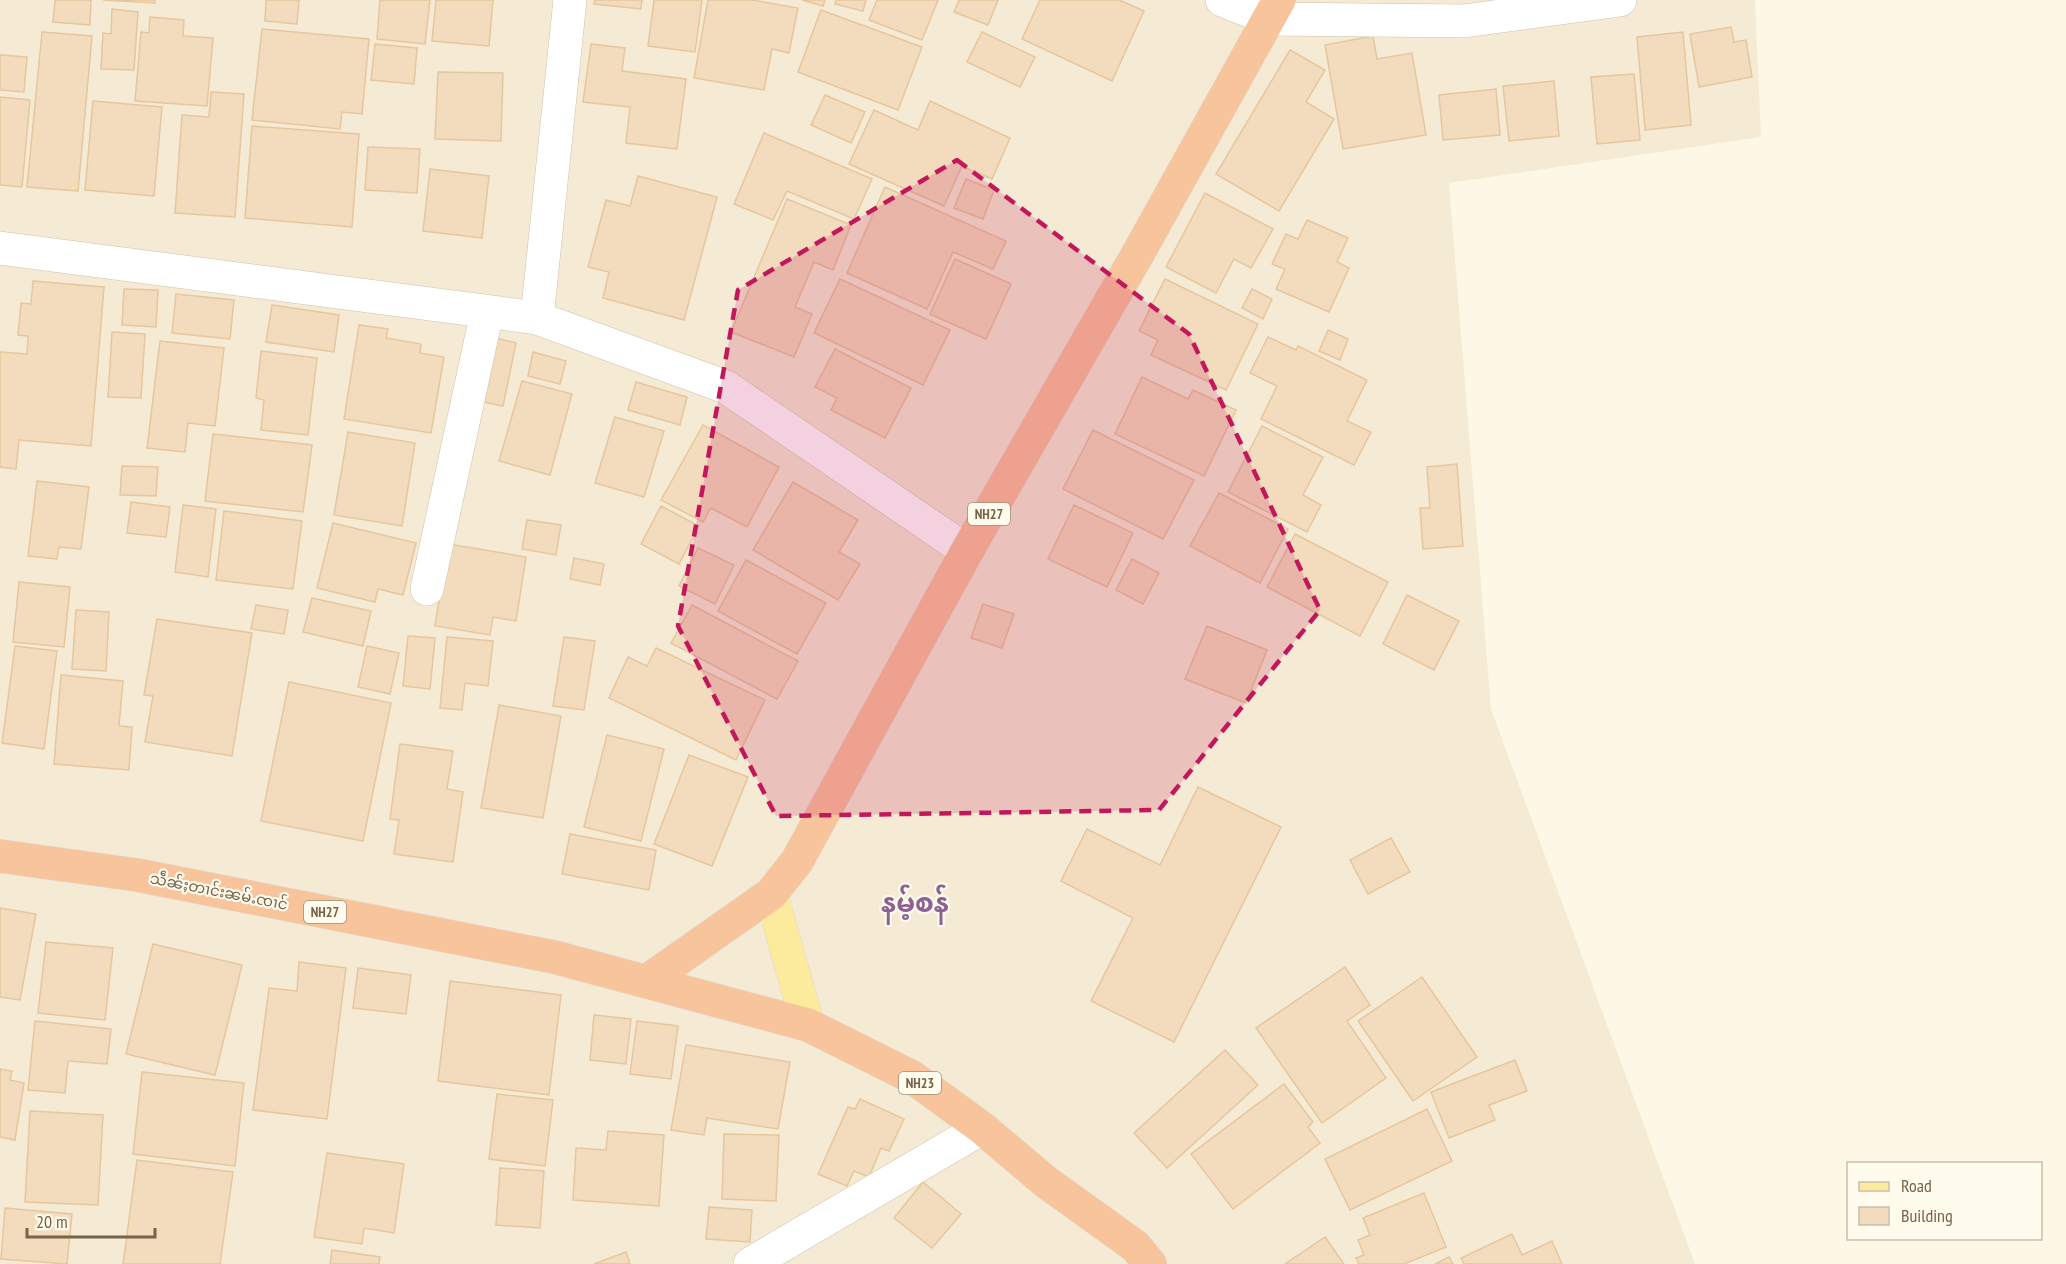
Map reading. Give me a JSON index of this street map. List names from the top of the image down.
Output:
{
  "streets": {
    "highway": ["NH27", "သဵၼ်ႈတၢင်းၼမ်ႉၸၢင်", "NH23"]
  },
  "crossings": [
    ["NH27", "သဵၼ်ႈတၢင်းၼမ်ႉၸၢင်"],
    ["NH27", "NH23"],
    ["သဵၼ်ႈတၢင်းၼမ်ႉၸၢင်", "NH23"]
  ],
  "districts": ["နမ့်စန်"],
  "legend": ["Road", "Building"],
  "scale_bar": "20 m"
}
